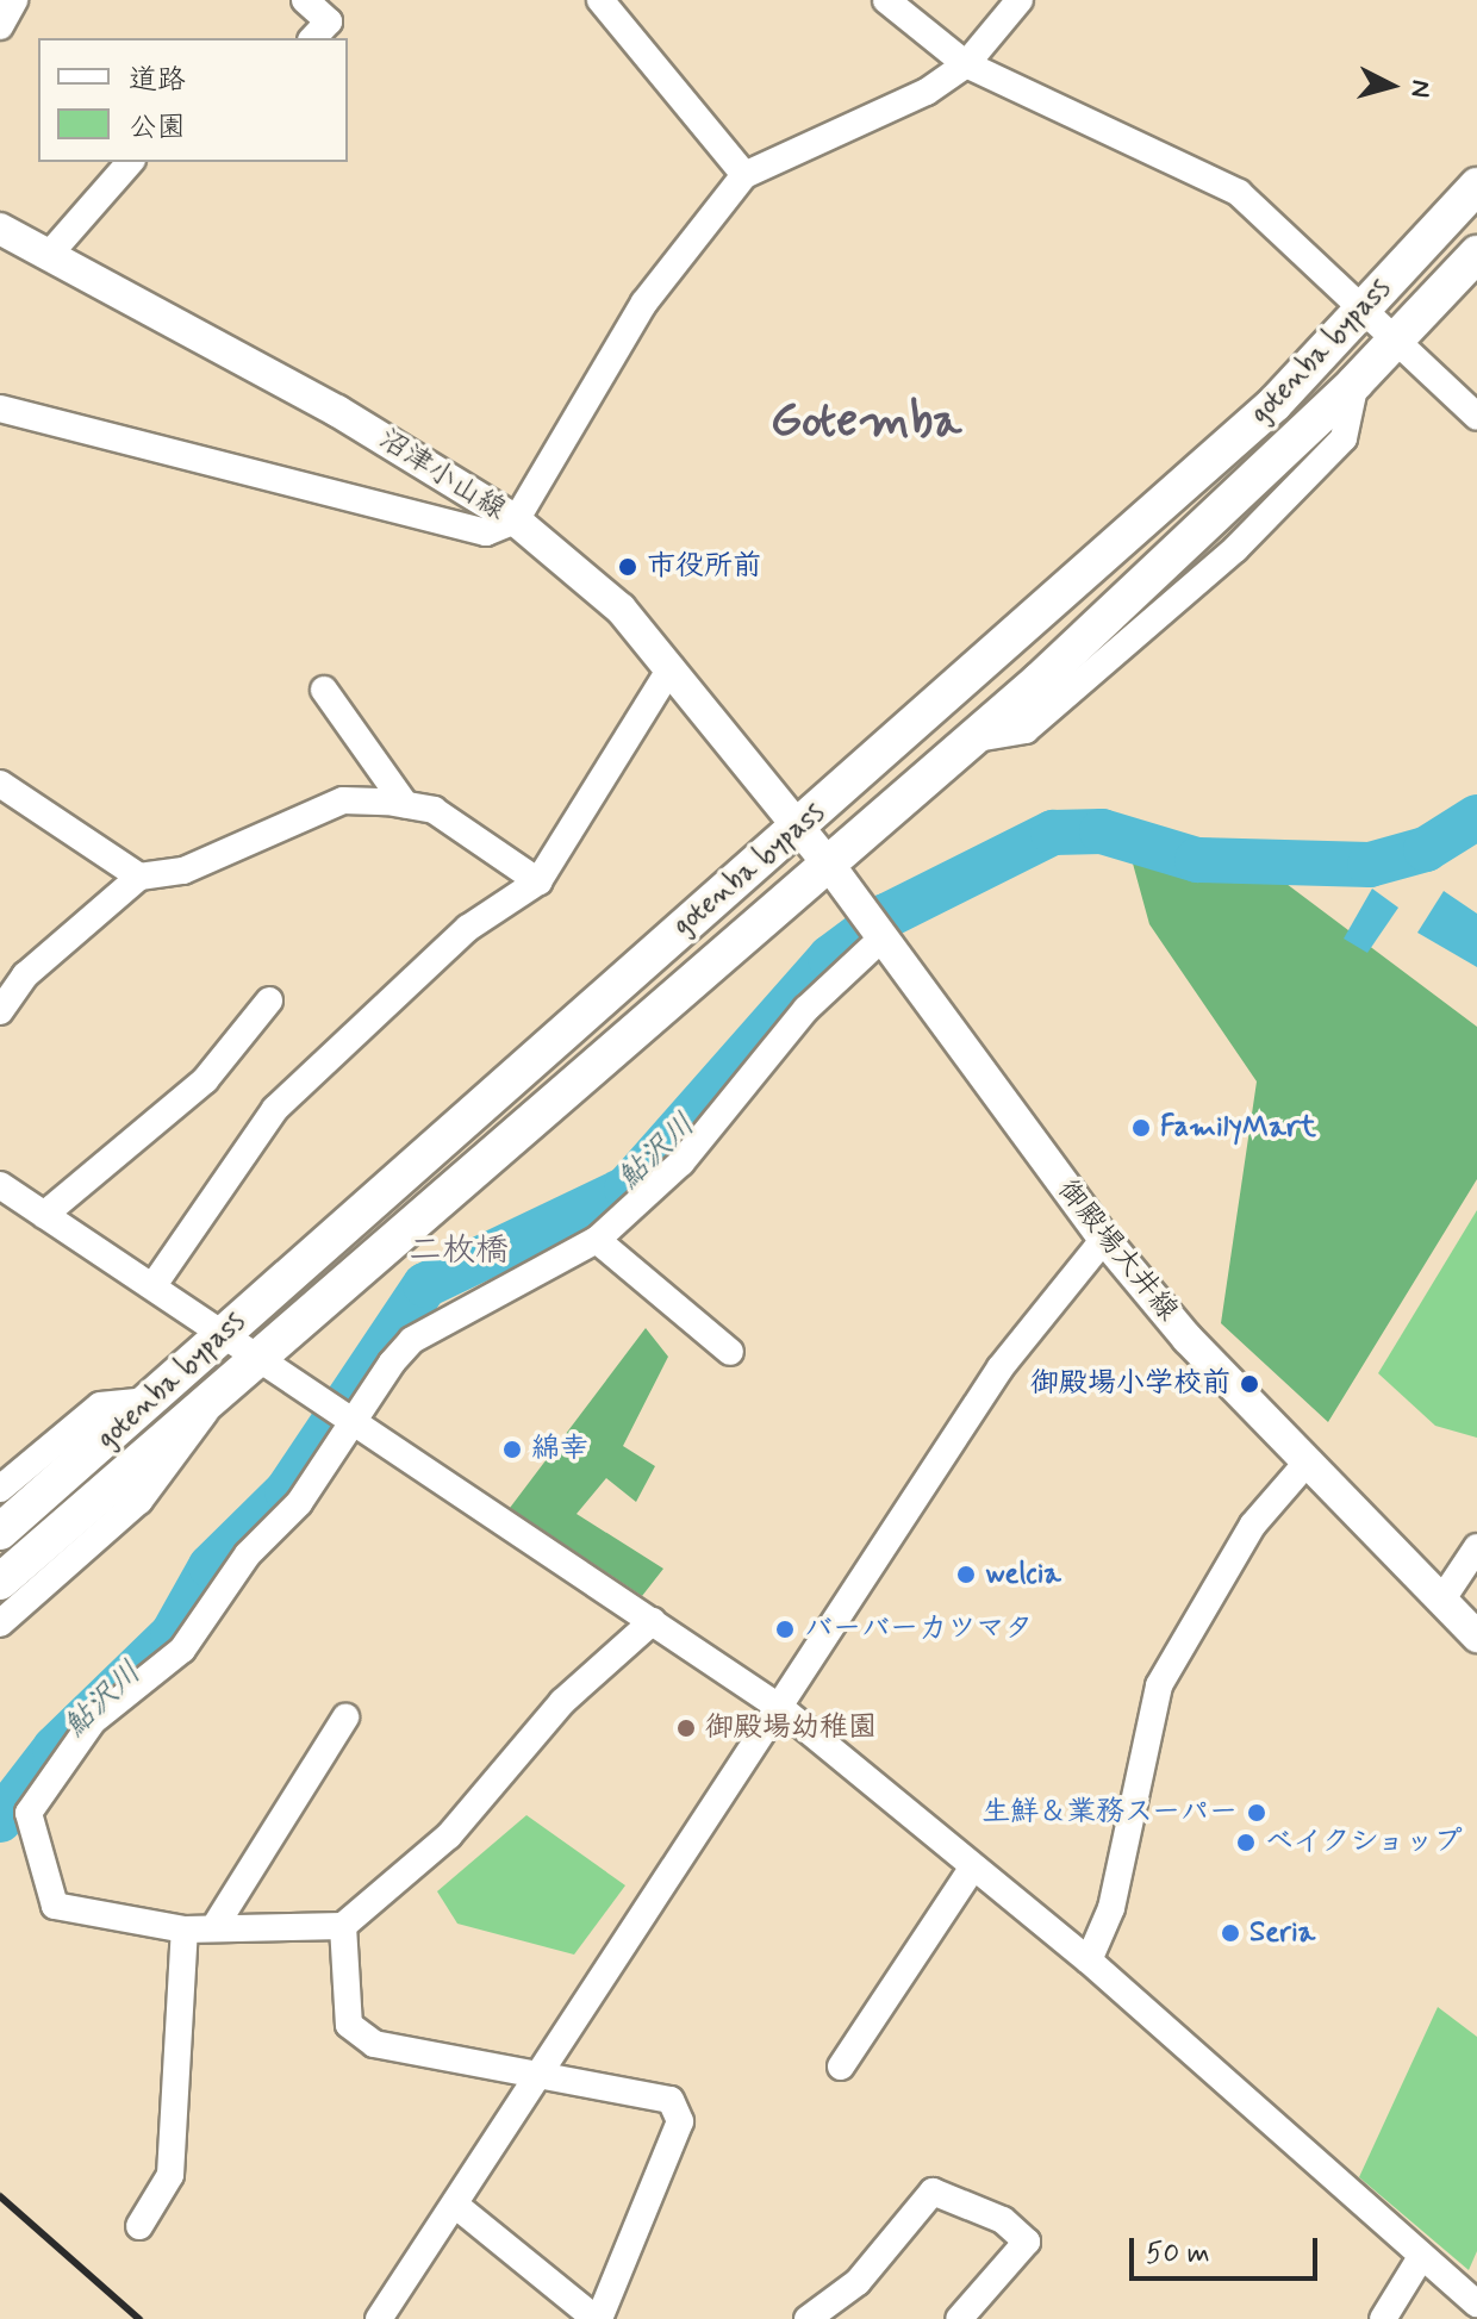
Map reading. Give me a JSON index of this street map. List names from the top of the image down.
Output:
{
  "streets": {
    "highway": ["gotenba bypass"],
    "main road": ["沼津小山線", "御殿場大井線"]
  },
  "crossings": [
    ["gotenba bypass", "沼津小山線"],
    ["gotenba bypass", "御殿場大井線"],
    ["沼津小山線", "御殿場大井線"]
  ],
  "districts": ["Gotemba", "二枚橋"],
  "water": ["鮎沢川"],
  "places": [
    "市役所前",
    "FamilyMart",
    "御殿場小学校前",
    "綿幸",
    "welcia",
    "バーバーカツマタ",
    "御殿場幼稚園",
    "生鮮＆業務スーパー",
    "ベイクショップ",
    "Seria"
  ],
  "legend": ["道路", "公園"],
  "scale_bar": "50 m",
  "north": "right"
}
